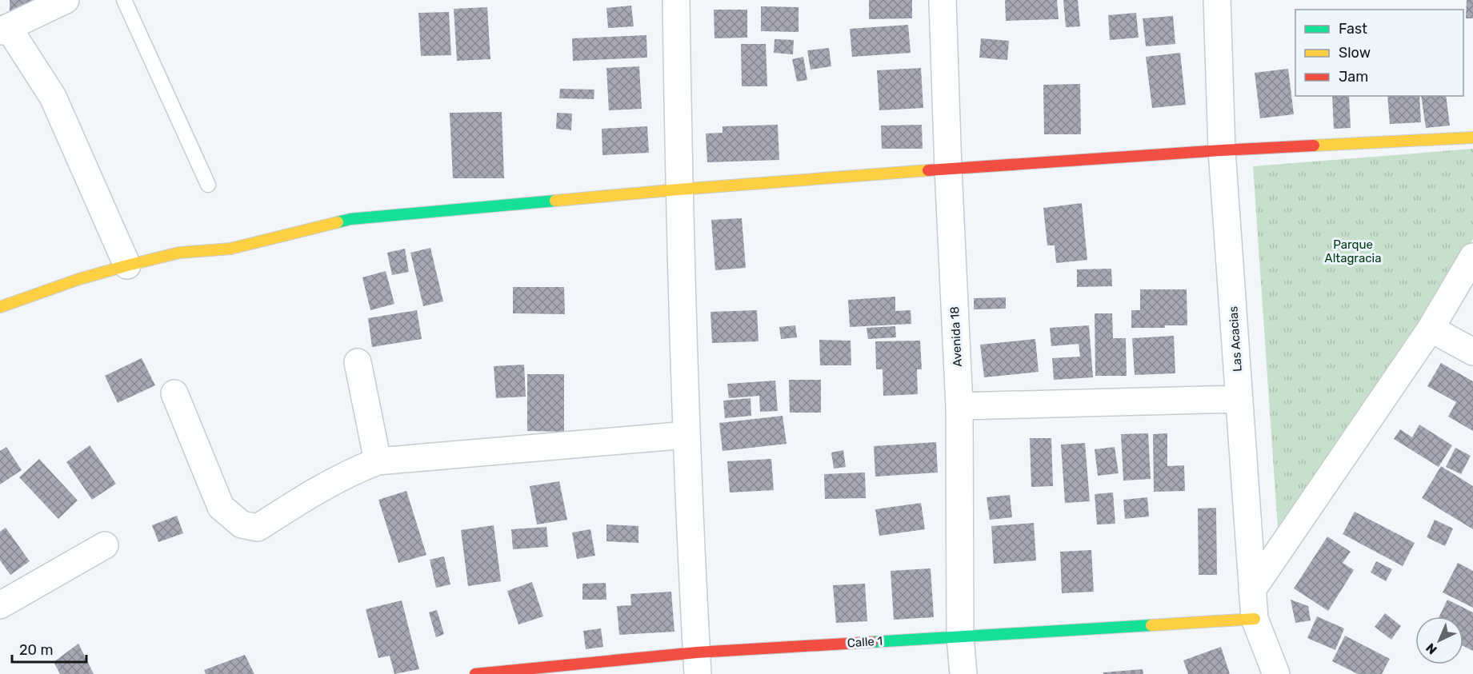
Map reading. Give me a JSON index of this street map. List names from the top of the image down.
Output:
{
  "streets": {
    "street": ["Avenida 18", "Las Acacias", "Calle 1"]
  },
  "crossings": [
    ["Avenida 18", "Calle 1"],
    ["Las Acacias", "Calle 1"]
  ],
  "parks": ["Parque Altagracia"],
  "legend": ["Fast", "Slow", "Jam"],
  "scale_bar": "20 m",
  "north": "bottom left"
}
